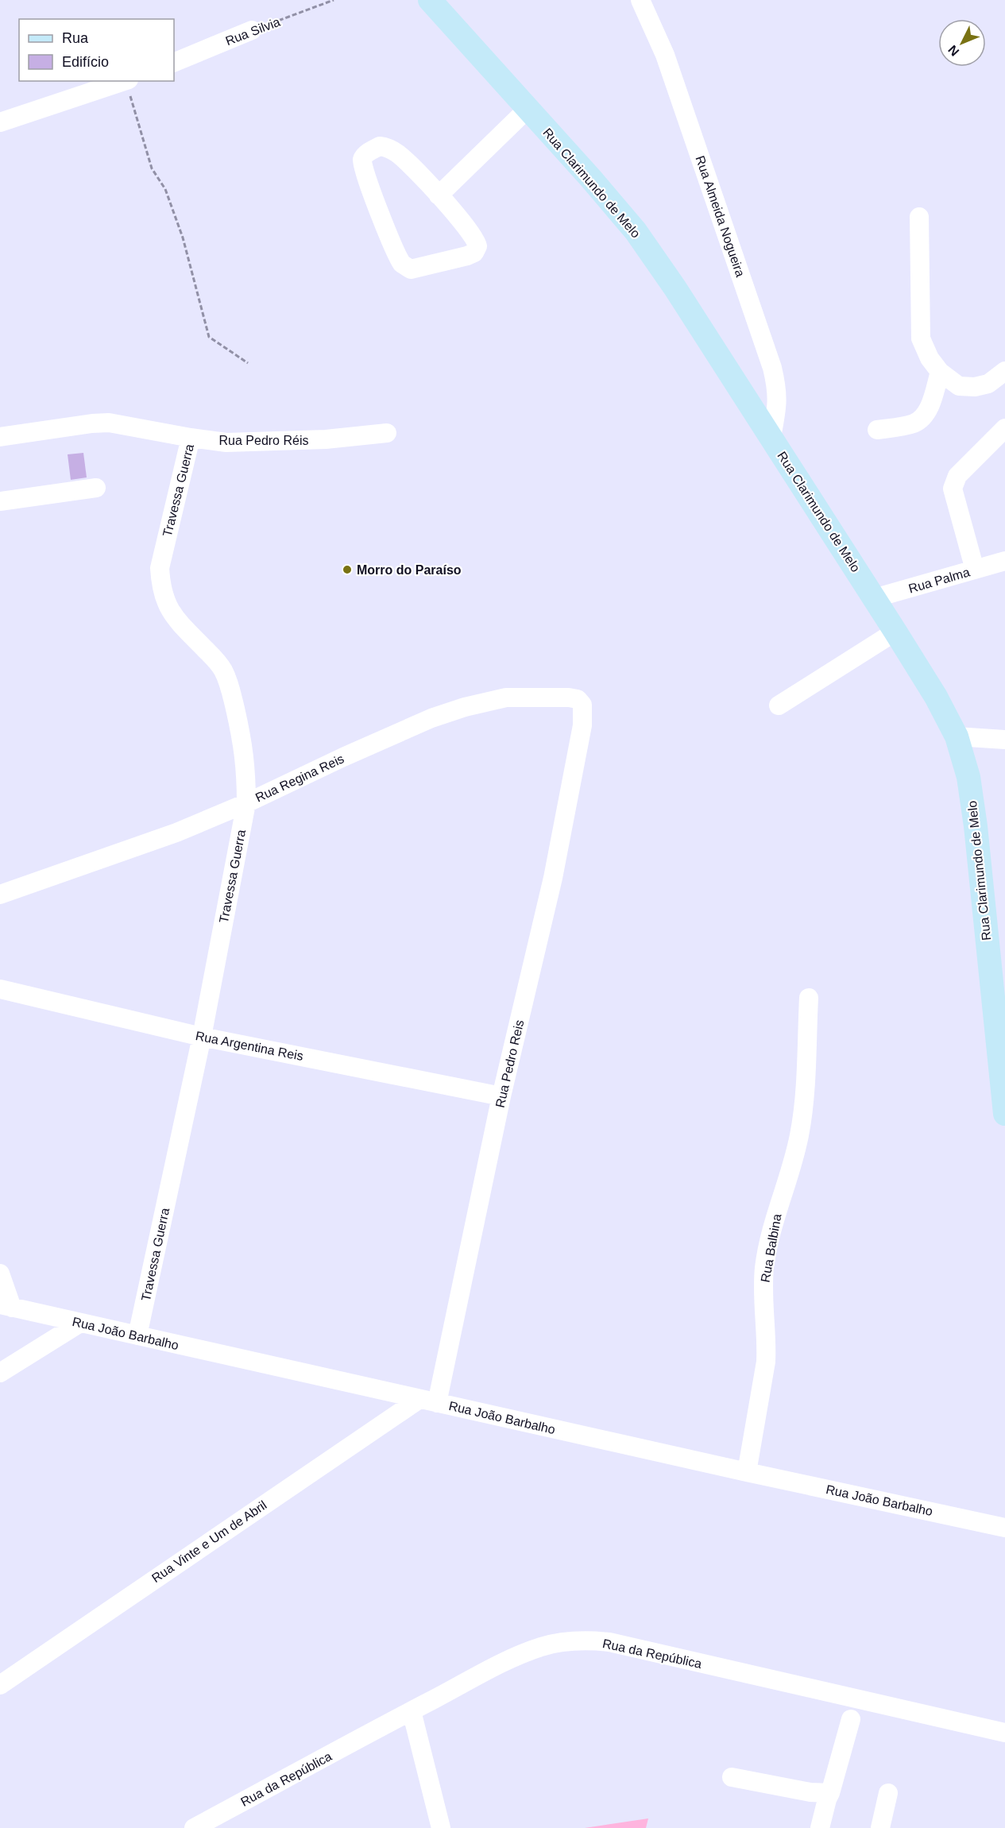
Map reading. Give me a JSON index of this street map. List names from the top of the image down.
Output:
{
  "streets": {
    "main road": ["Rua Clarimundo de Melo"],
    "street": [
      "Rua Silvia",
      "Rua Almeida Nogueira",
      "Rua Pedro Réis",
      "Travessa Guerra",
      "Rua Palma",
      "Rua Regina Reis",
      "Rua Argentina Reis",
      "Rua Pedro Reis",
      "Rua Balbina",
      "Rua João Barbalho",
      "Rua Vinte e Um de Abril",
      "Rua da República"
    ]
  },
  "crossings": [
    ["Rua Clarimundo de Melo", "Rua Almeida Nogueira"],
    ["Rua Clarimundo de Melo", "Rua Palma"],
    ["Rua Pedro Réis", "Travessa Guerra"],
    ["Travessa Guerra", "Rua Regina Reis"],
    ["Travessa Guerra", "Rua Argentina Reis"],
    ["Travessa Guerra", "Rua João Barbalho"],
    ["Rua Regina Reis", "Rua Pedro Reis"],
    ["Rua Argentina Reis", "Rua Pedro Reis"],
    ["Rua Pedro Reis", "Rua João Barbalho"],
    ["Rua Pedro Reis", "Rua Vinte e Um de Abril"],
    ["Rua Balbina", "Rua João Barbalho"],
    ["Rua João Barbalho", "Rua Vinte e Um de Abril"]
  ],
  "places": ["Morro do Paraíso"],
  "legend": ["Rua", "Edifício"],
  "north": "bottom left"
}
